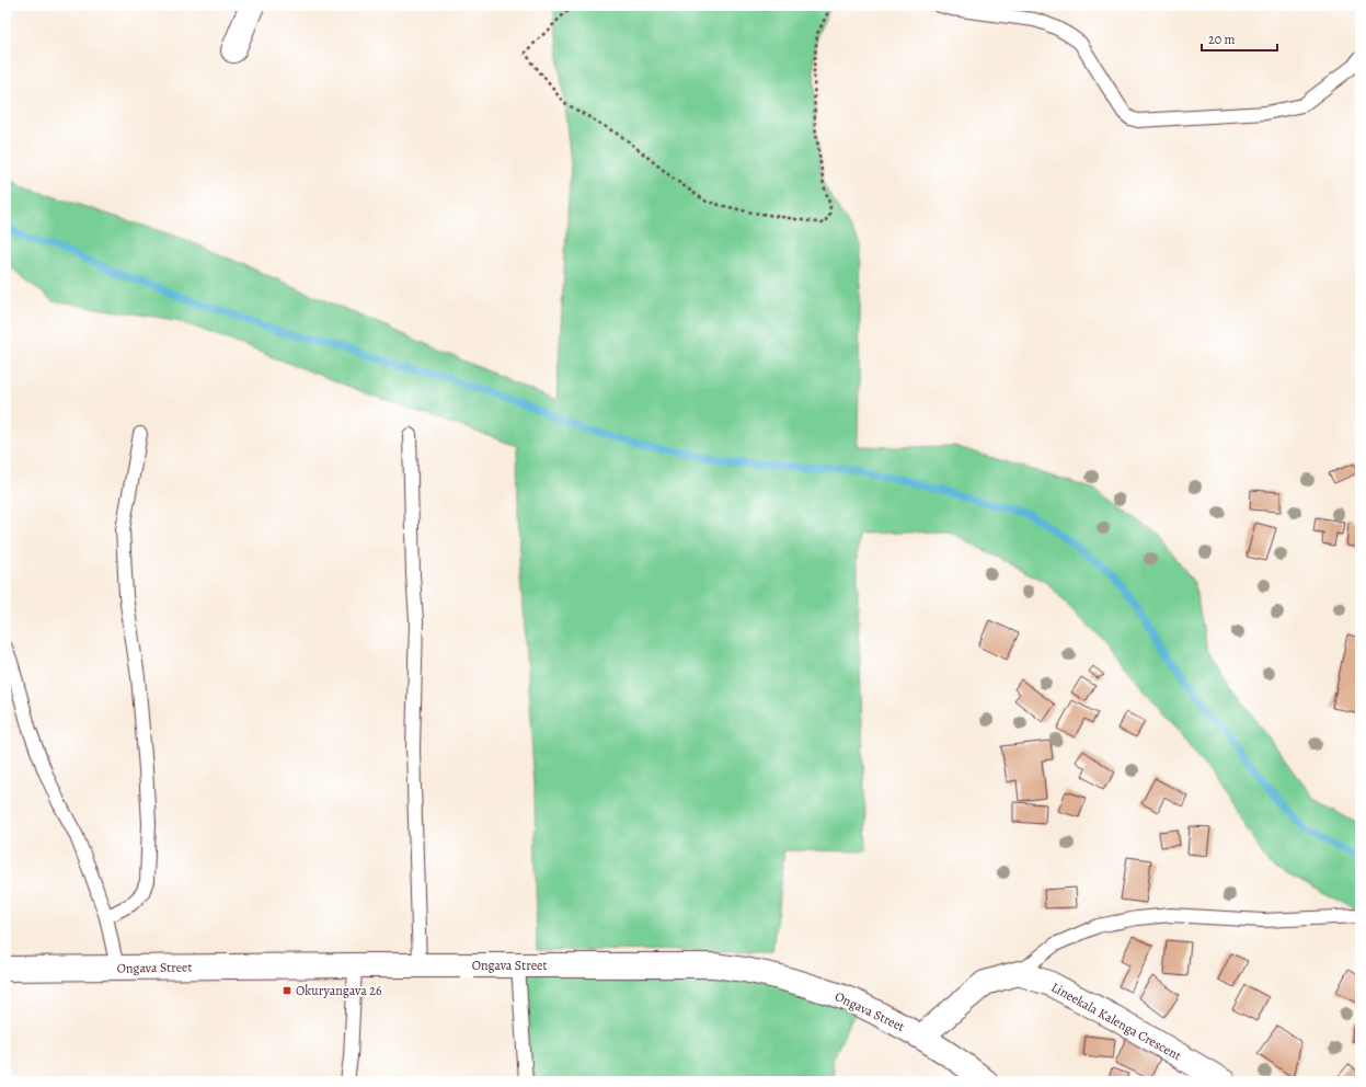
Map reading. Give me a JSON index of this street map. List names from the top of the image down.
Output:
{
  "streets": {
    "street": ["Ongava Street", "Lineekala Kalenga Crescent"]
  },
  "places": {
    "transit": ["Okuryangava 26"]
  },
  "scale_bar": "20 m"
}
